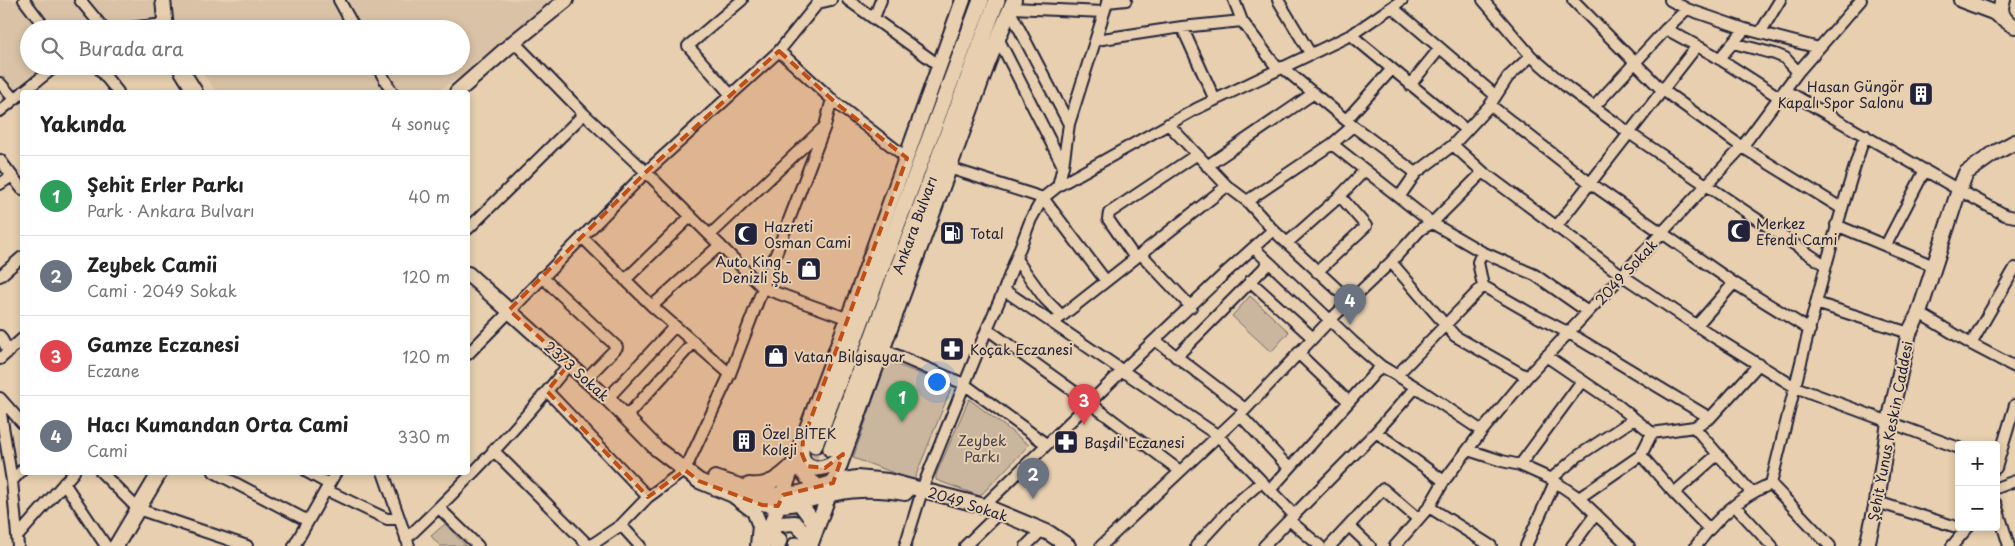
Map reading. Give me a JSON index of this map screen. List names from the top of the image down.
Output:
{
  "streets": {
    "main road": ["Ankara Bulvarı"],
    "street": ["2049 Sokak", "2373 Sokak", "Şehit Yunus Keskin Caddesi"]
  },
  "parks": ["Zeybek Parkı"],
  "places": {
    "building": ["Hasan Güngör Kapalı Spor Salonu", "Özel BİTEK Koleji"],
    "mosque": ["Merkez Efendi Cami", "Hazreti Osman Cami"],
    "fuel station": ["Total"],
    "shop": ["Auto King - Denizli Şb.", "Vatan Bilgisayar"],
    "pharmacy": ["Koçak Eczanesi", "Başdil Eczanesi"]
  },
  "page": {
    "search": "Burada ara",
    "heading": ["Yakında", "4 sonuç"],
    "list": [
      {
        "mark": "1",
        "name": "Şehit Erler Parkı",
        "note": "Park · Ankara Bulvarı",
        "value": "40 m"
      },
      {
        "mark": "2",
        "name": "Zeybek Camii",
        "note": "Cami · 2049 Sokak",
        "value": "120 m"
      },
      {
        "mark": "3",
        "name": "Gamze Eczanesi",
        "note": "Eczane",
        "value": "120 m"
      },
      {
        "mark": "4",
        "name": "Hacı Kumandan Orta Cami",
        "note": "Cami",
        "value": "330 m"
      }
    ],
    "pins": [
      "4",
      "1",
      "3",
      "2"
    ],
    "map_buttons": ["+", "−"]
  }
}
